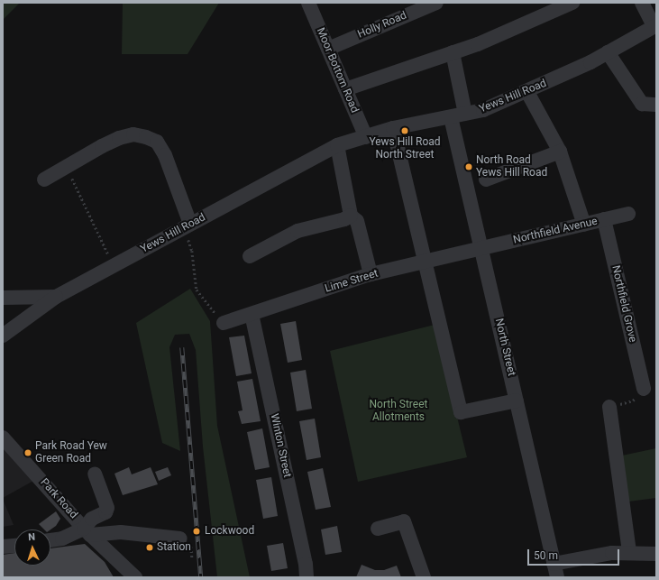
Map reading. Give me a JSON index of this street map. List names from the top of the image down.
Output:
{
  "streets": {
    "street": [
      "Holly Road",
      "Moor Bottom Road",
      "Yews Hill Road",
      "Northfield Avenue",
      "Lime Street",
      "Northfield Grove",
      "North Street",
      "Winton Street",
      "Park Road"
    ]
  },
  "crossings": [
    ["Holly Road", "Moor Bottom Road"],
    ["Moor Bottom Road", "Yews Hill Road"],
    ["Yews Hill Road", "North Street"],
    ["Northfield Avenue", "Lime Street"],
    ["Northfield Avenue", "Northfield Grove"],
    ["Northfield Avenue", "North Street"],
    ["Lime Street", "North Street"],
    ["Lime Street", "Winton Street"]
  ],
  "parks": ["North Street Allotments"],
  "places": [
    "Yews Hill Road North Street",
    "North Road Yews Hill Road",
    "Park Road Yew Green Road",
    "Lockwood",
    "Station"
  ],
  "scale_bar": "50 m",
  "north": "top"
}
